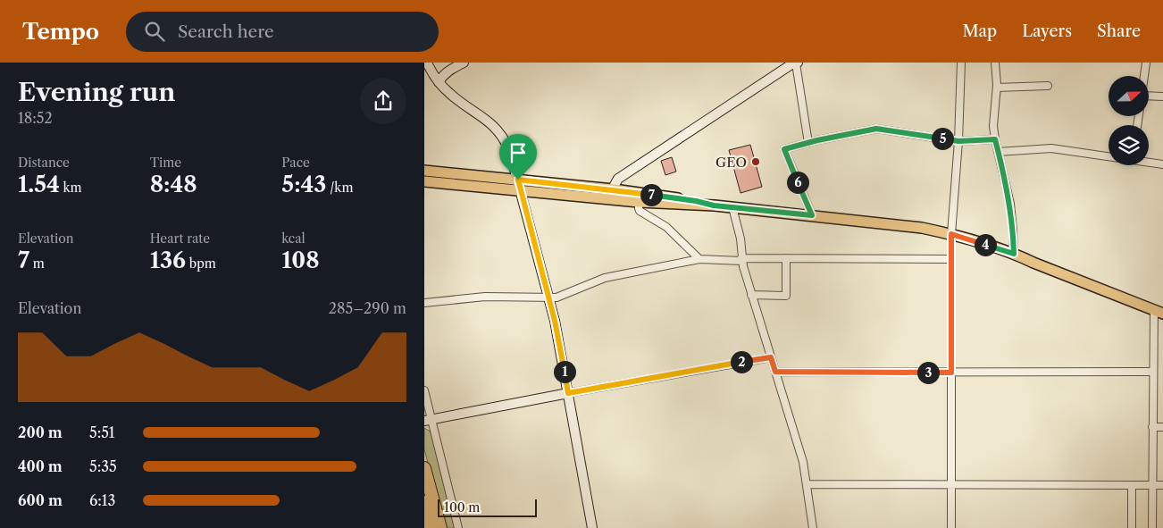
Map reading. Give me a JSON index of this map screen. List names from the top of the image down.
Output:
{
  "places": ["GEO"],
  "scale_bar": "100 m",
  "north": "right",
  "page": {
    "header": "Tempo",
    "search": "Search here",
    "nav": ["Map", "Layers", "Share"],
    "heading": ["Evening run", "18:52"],
    "pins": [
      "5",
      "6",
      "7",
      "4",
      "2",
      "1",
      "3"
    ],
    "stats": [
      ["Distance", "1.54 km"],
      ["Time", "8:48"],
      ["Pace", "5:43 /km"],
      ["Elevation", "7 m"],
      ["Heart rate", "136 bpm"],
      ["kcal", "108"]
    ],
    "chart": ["Elevation", "285–290 m"],
    "list": [
      {
        "name": "200 m",
        "note": "5:51"
      },
      {
        "name": "400 m",
        "note": "5:35"
      },
      {
        "name": "600 m",
        "note": "6:13"
      }
    ],
    "scale": "100 m"
  }
}
